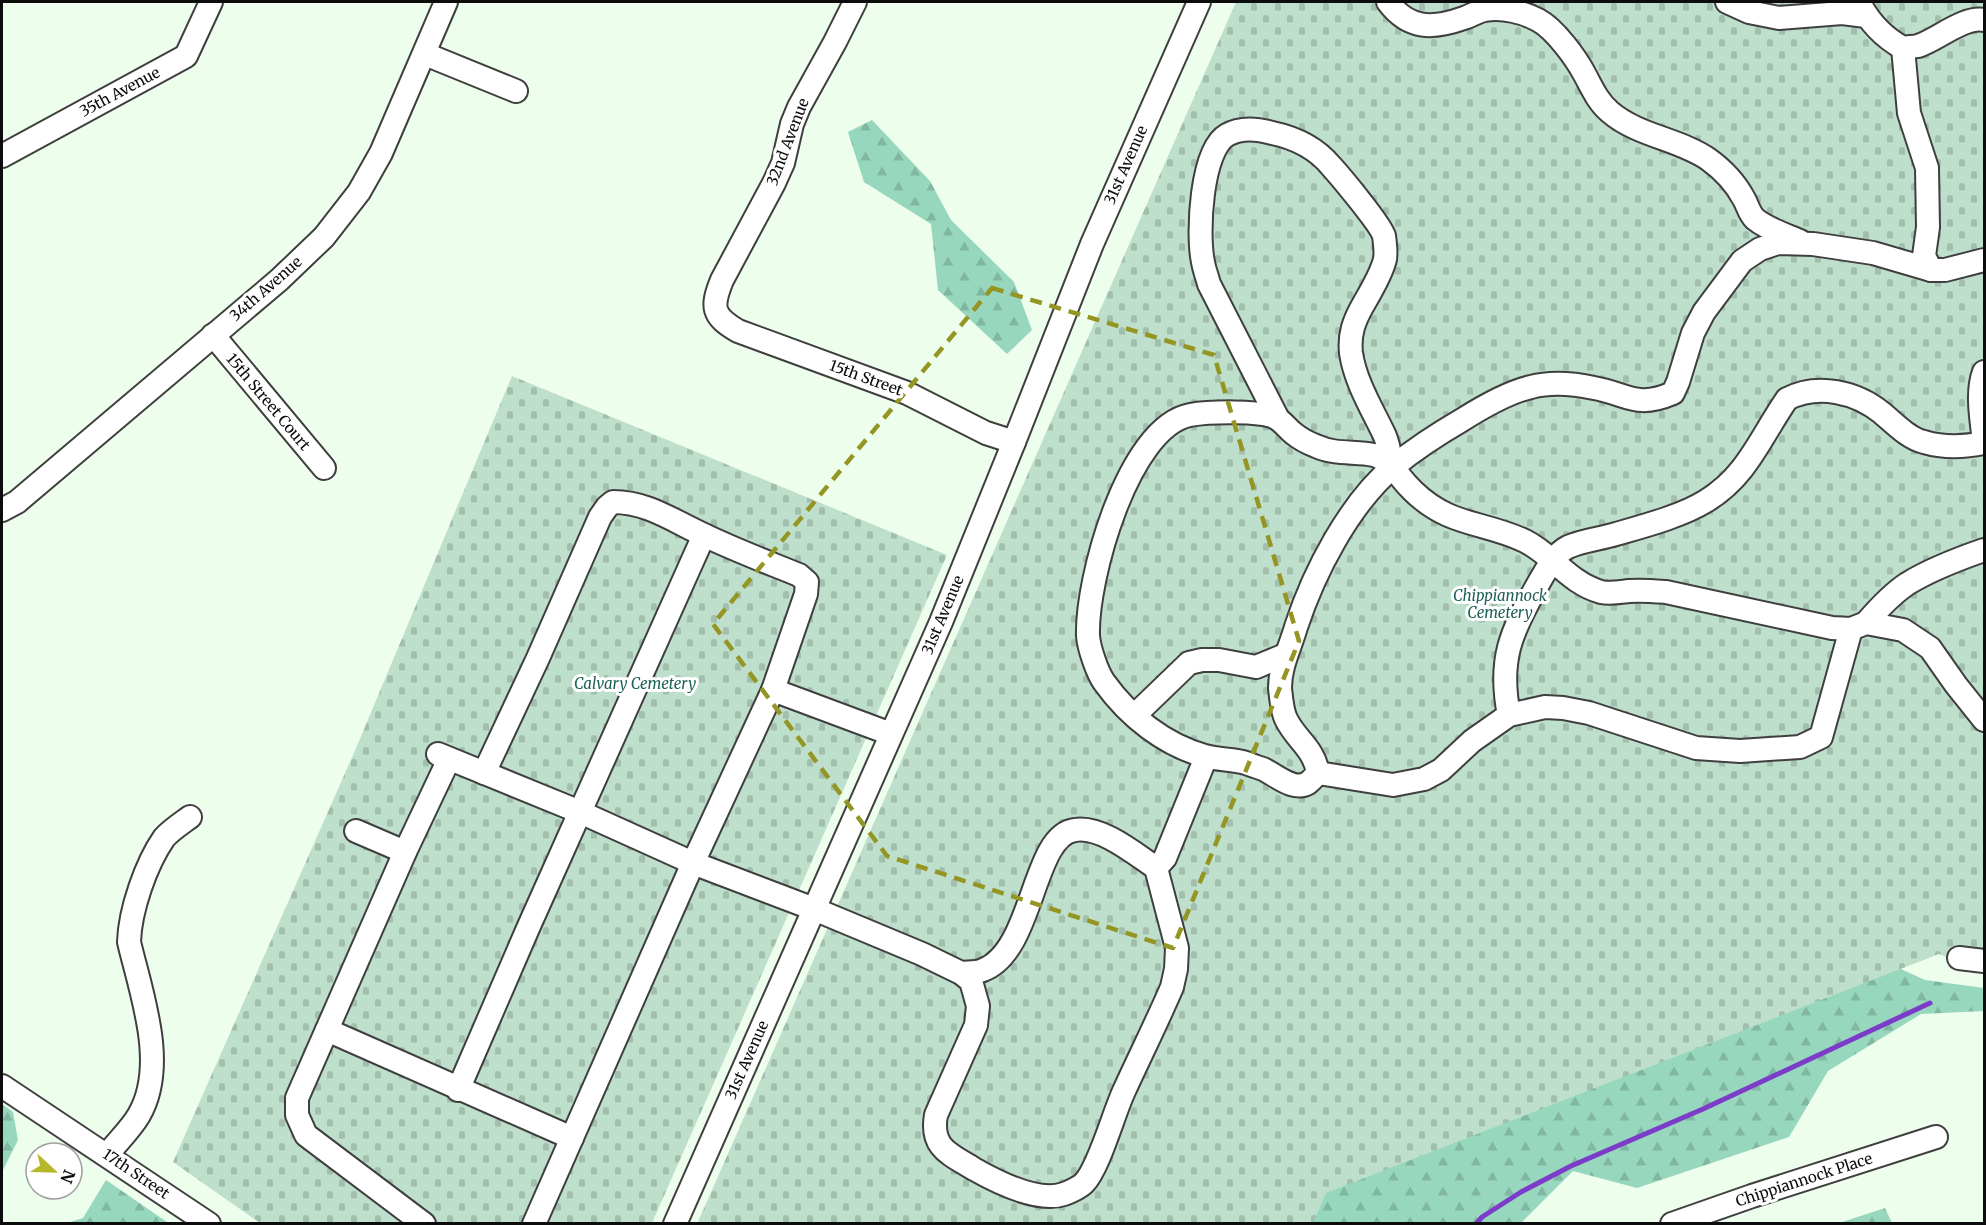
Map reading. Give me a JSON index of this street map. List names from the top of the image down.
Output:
{
  "streets": {
    "street": [
      "35th Avenue",
      "32nd Avenue",
      "31st Avenue",
      "34th Avenue",
      "15th Street",
      "15th Street Court",
      "17th Street",
      "Chippiannock Place"
    ]
  },
  "crossings": [
    ["32nd Avenue", "15th Street"],
    ["31st Avenue", "15th Street"],
    ["34th Avenue", "15th Street Court"]
  ],
  "parks": ["Chippiannock Cemetery", "Calvary Cemetery"],
  "north": "right"
}
